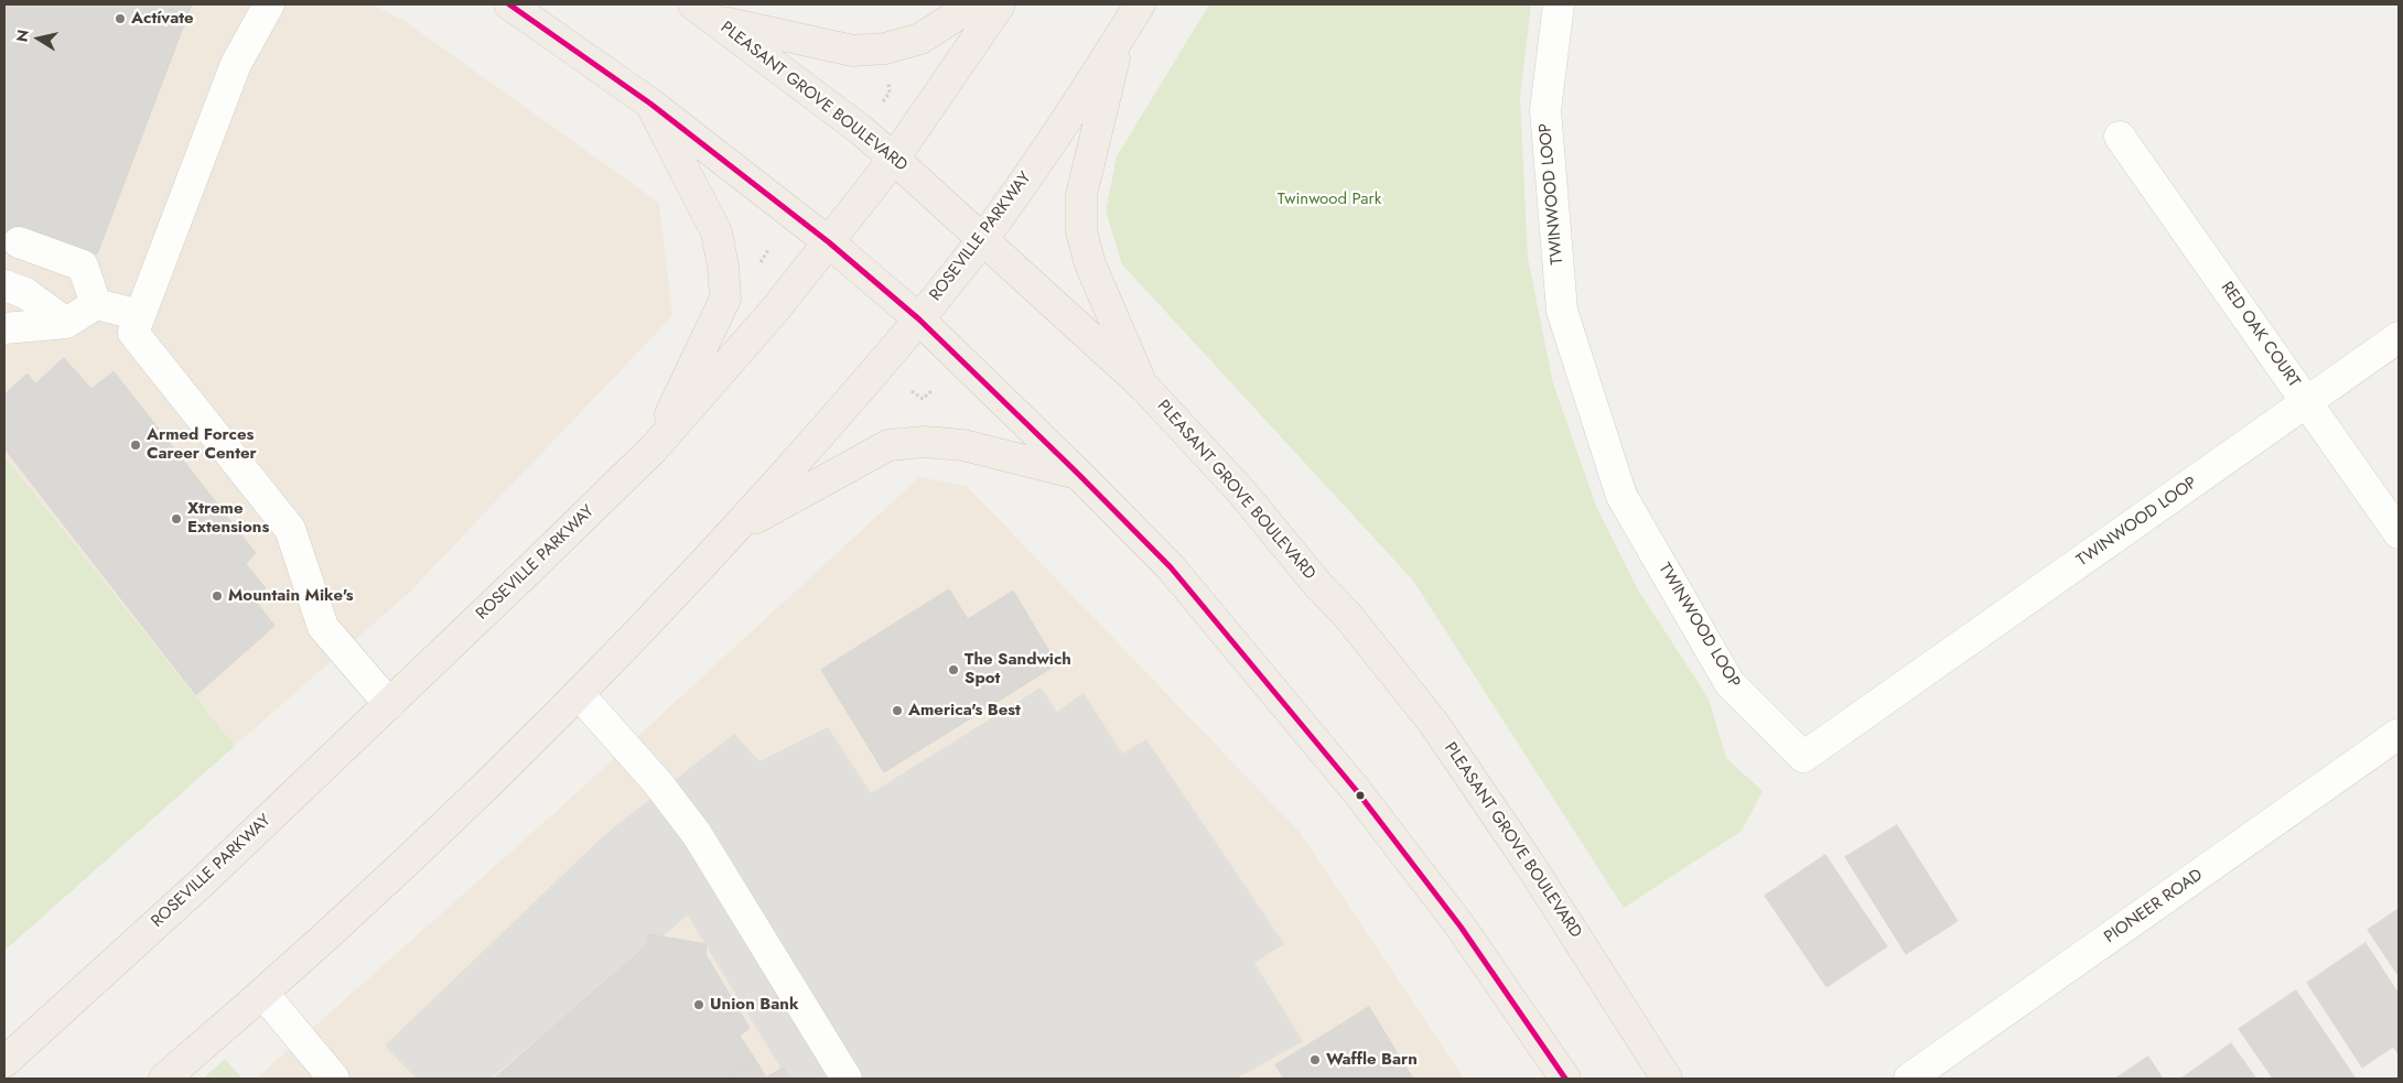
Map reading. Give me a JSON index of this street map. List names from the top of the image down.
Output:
{
  "streets": {
    "main road": ["PLEASANT GROVE BOULEVARD", "ROSEVILLE PARKWAY"],
    "street": ["TWINWOOD LOOP", "RED OAK COURT", "PIONEER ROAD"]
  },
  "crossings": [
    ["PLEASANT GROVE BOULEVARD", "ROSEVILLE PARKWAY"],
    ["TWINWOOD LOOP", "RED OAK COURT"]
  ],
  "parks": ["Twinwood Park"],
  "places": [
    "Actívate",
    "Armed Forces Career Center",
    "Xtreme Extensions",
    "Mountain Mike's",
    "The Sandwich Spot",
    "America's Best",
    "Union Bank",
    "Waffle Barn"
  ],
  "north": "left"
}
